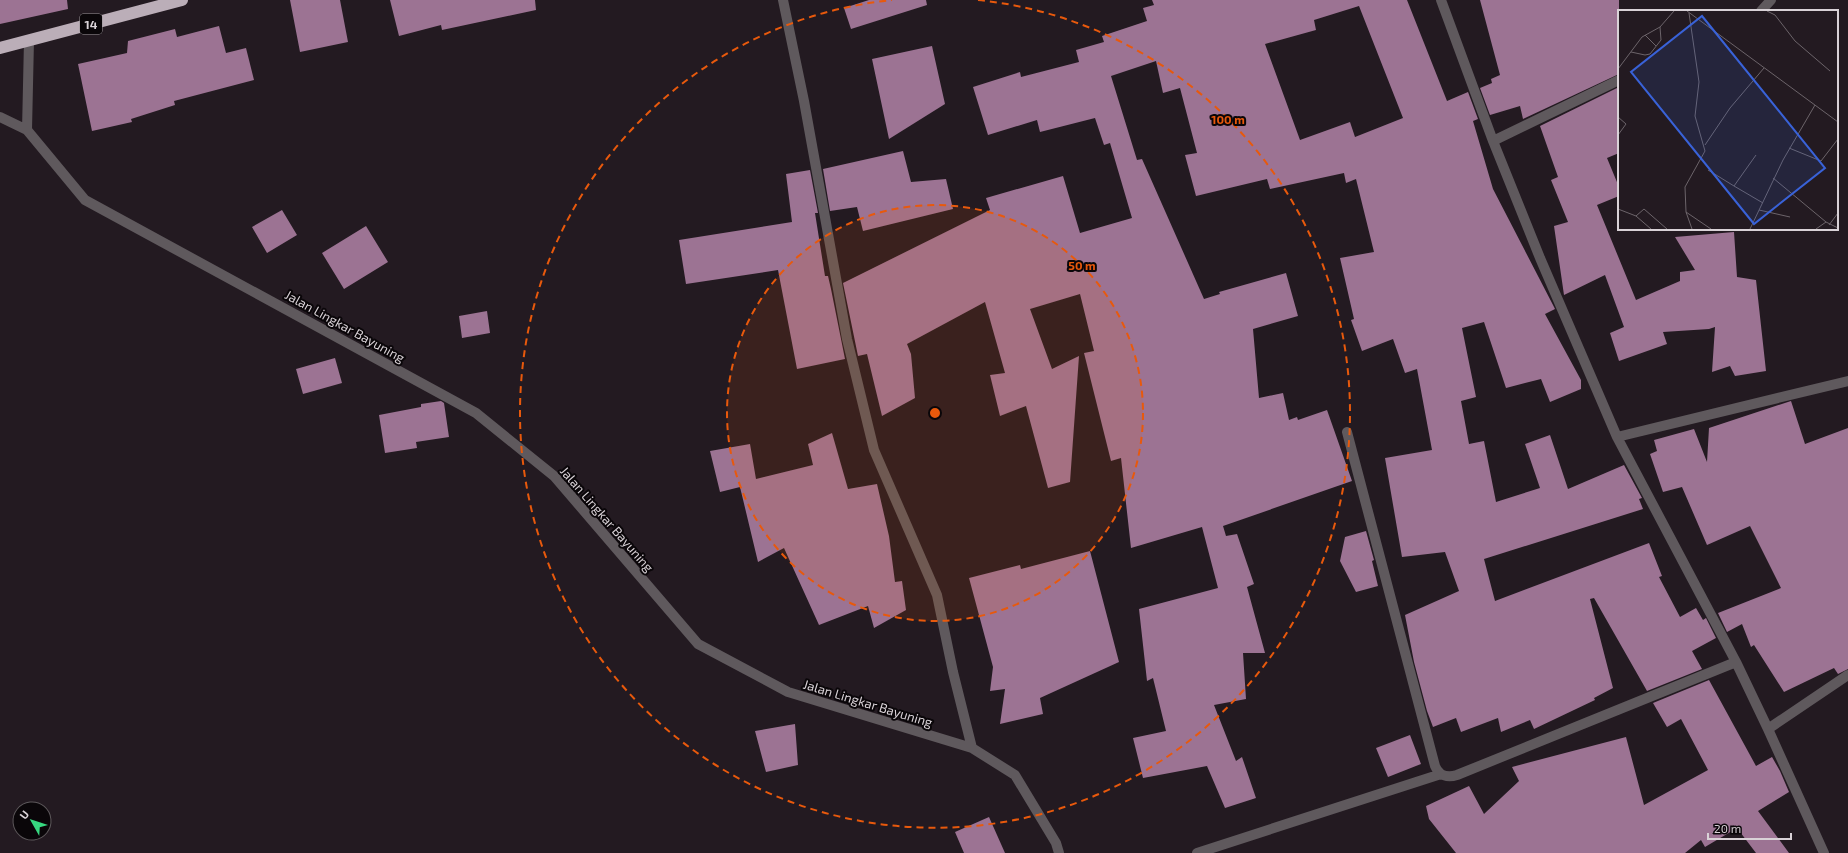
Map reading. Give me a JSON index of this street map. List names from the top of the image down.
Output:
{
  "streets": {
    "highway": ["14"],
    "street": ["Jalan Lingkar Bayuning"]
  },
  "scale_bar": "20 m",
  "north": "top left",
  "rings": ["100 m", "50 m"]
}
